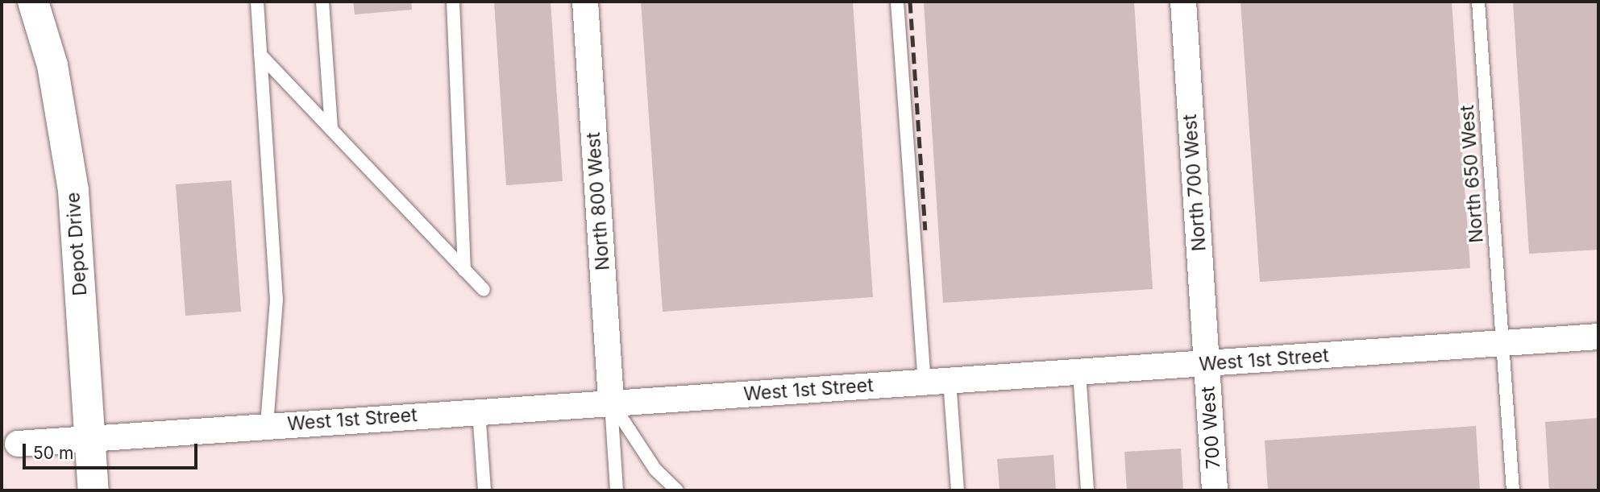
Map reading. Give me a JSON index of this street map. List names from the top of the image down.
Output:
{
  "streets": {
    "main road": ["Depot Drive"],
    "street": [
      "North 700 West",
      "North 800 West",
      "West 1st Street",
      "700 West"
    ],
    "lane": ["North 650 West"]
  },
  "crossings": [
    ["North 650 West", "West 1st Street"],
    ["North 700 West", "West 1st Street"],
    ["North 700 West", "700 West"],
    ["North 800 West", "West 1st Street"],
    ["Depot Drive", "West 1st Street"],
    ["West 1st Street", "700 West"]
  ],
  "scale_bar": "50 m"
}
